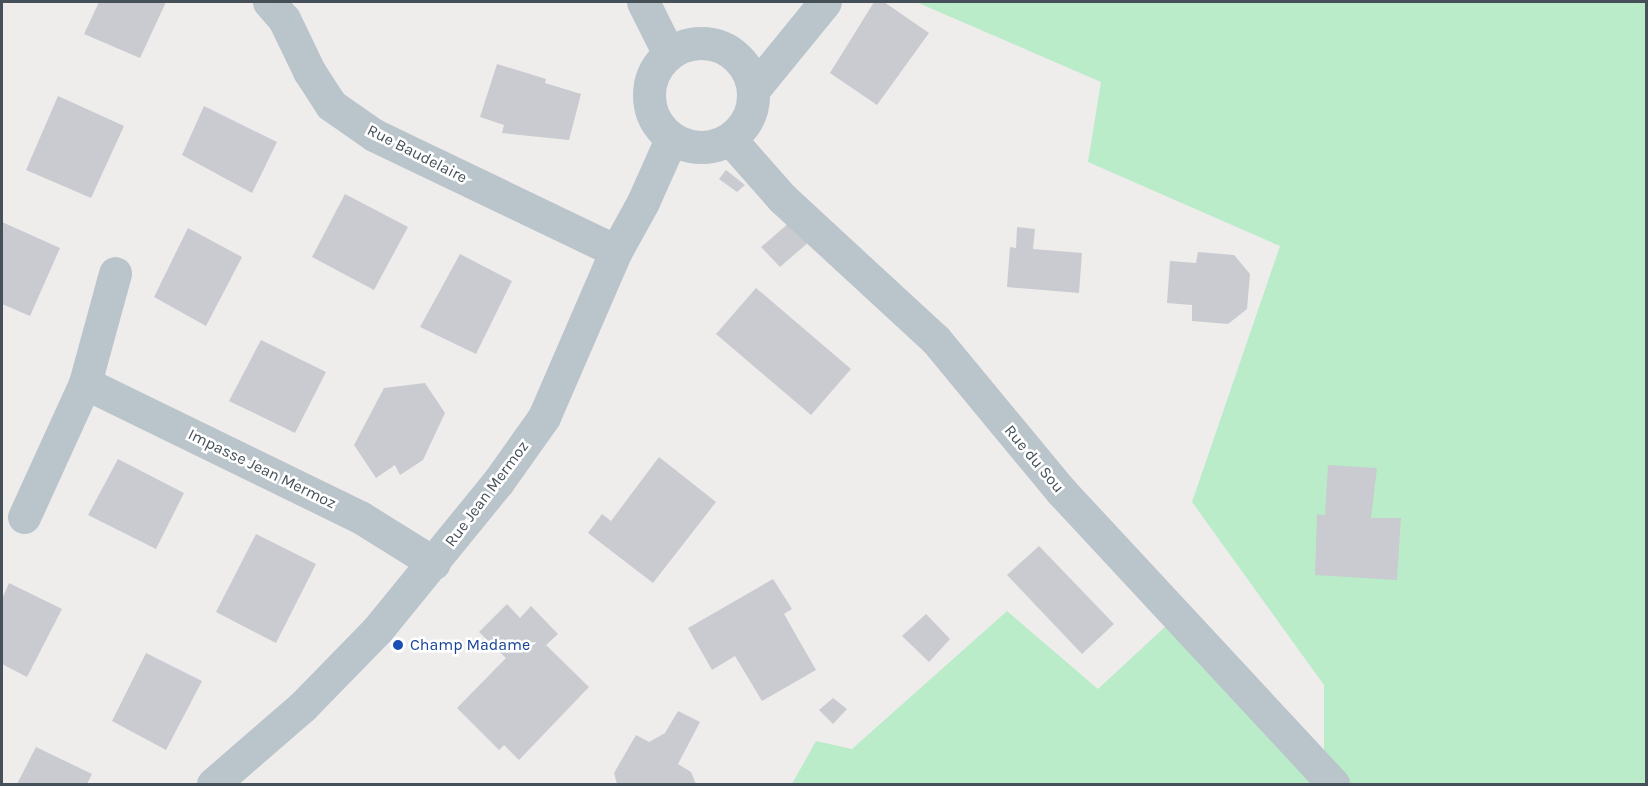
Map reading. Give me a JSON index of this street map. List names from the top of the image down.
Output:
{
  "streets": {
    "street": [
      "Rue Baudelaire",
      "Rue du Sou",
      "Impasse Jean Mermoz",
      "Rue Jean Mermoz"
    ]
  },
  "crossings": [
    ["Rue Baudelaire", "Rue Jean Mermoz"],
    ["Rue du Sou", "Rue Jean Mermoz"],
    ["Impasse Jean Mermoz", "Rue Jean Mermoz"]
  ],
  "places": ["Champ Madame"]
}
